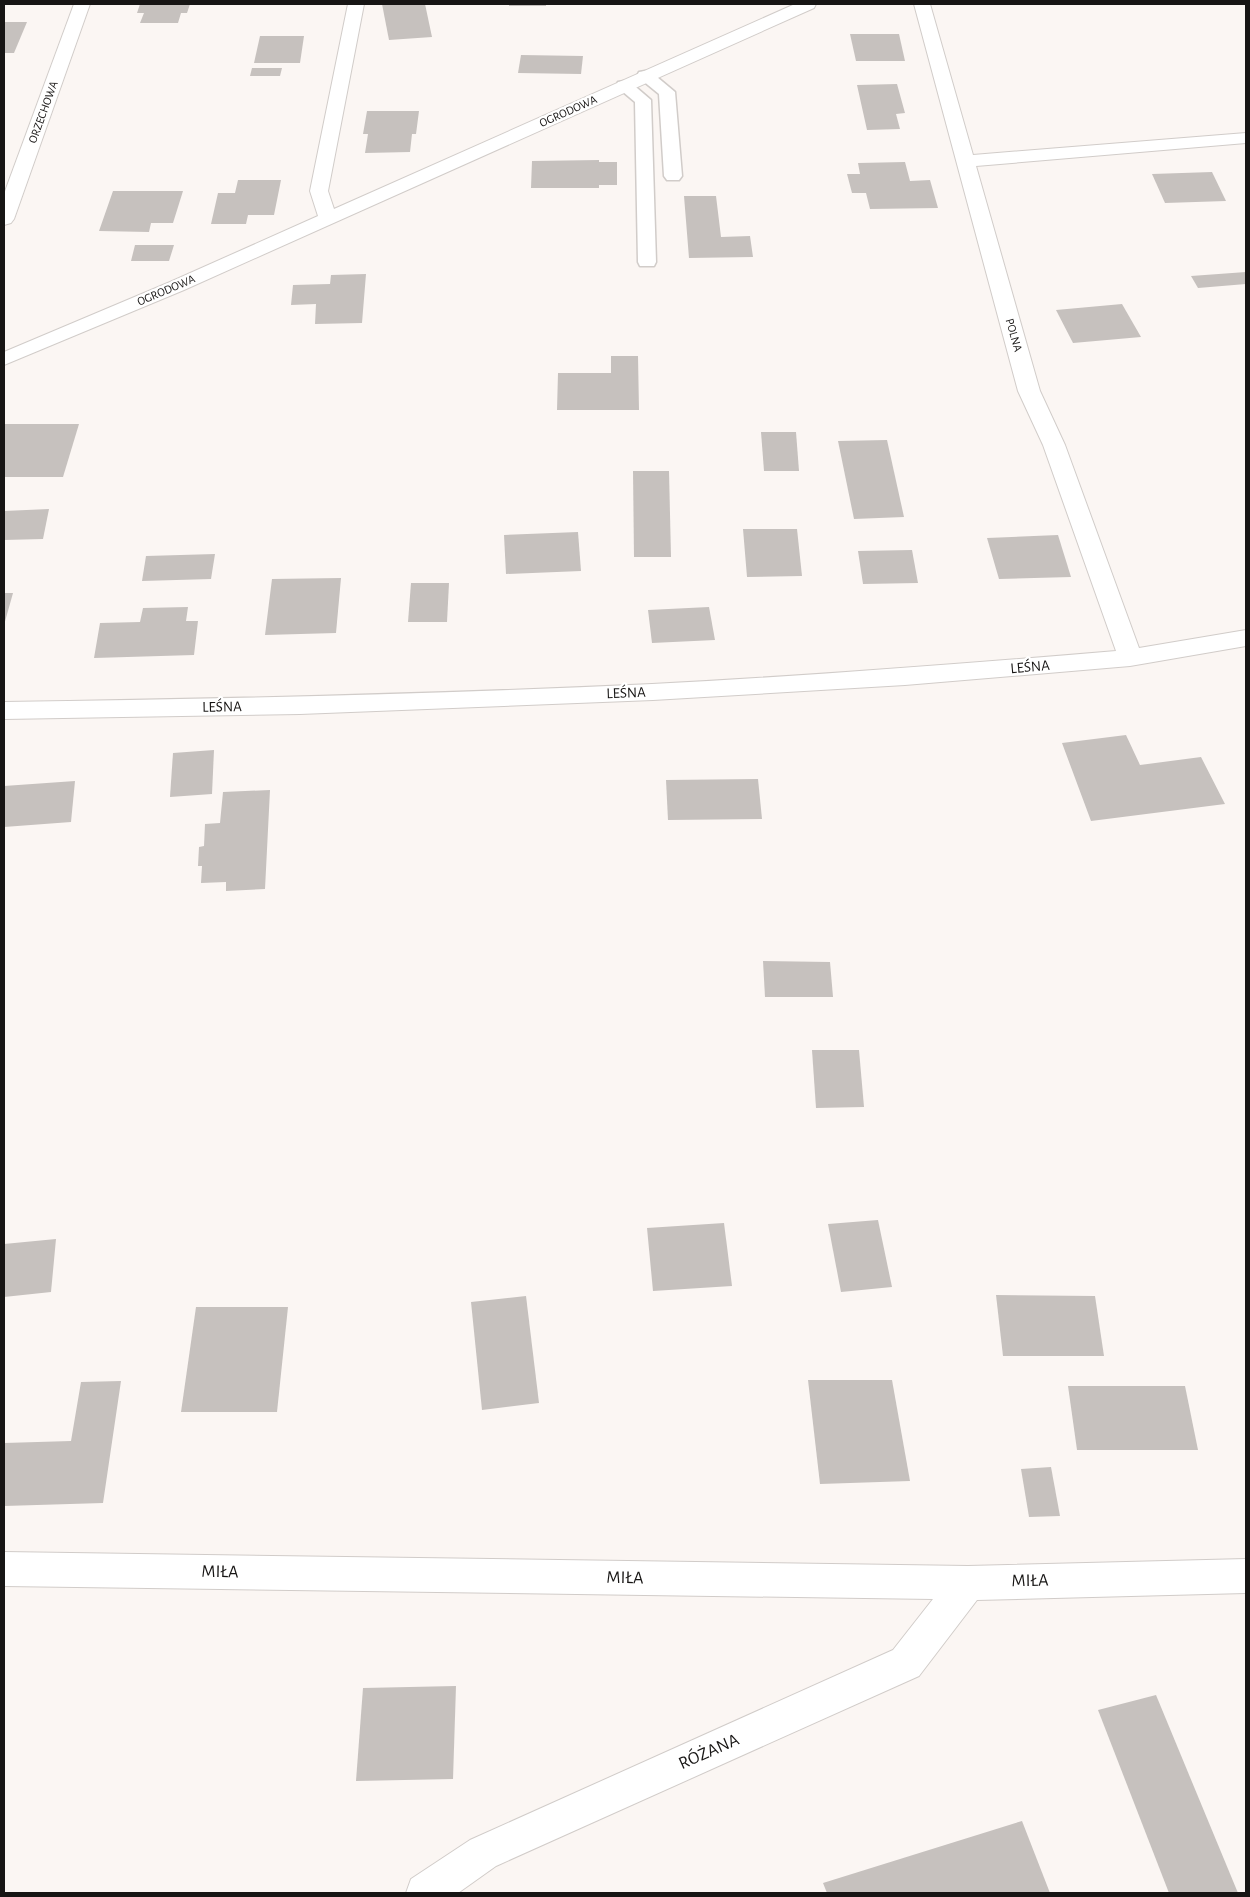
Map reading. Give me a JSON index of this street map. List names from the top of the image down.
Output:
{
  "streets": {
    "street": [
      "OGRODOWA",
      "ORZECHOWA",
      "POLNA",
      "LEŚNA",
      "MIŁA",
      "RÓŻANA"
    ]
  },
  "crossings": [
    ["POLNA", "LEŚNA"],
    ["MIŁA", "RÓŻANA"]
  ]
}
